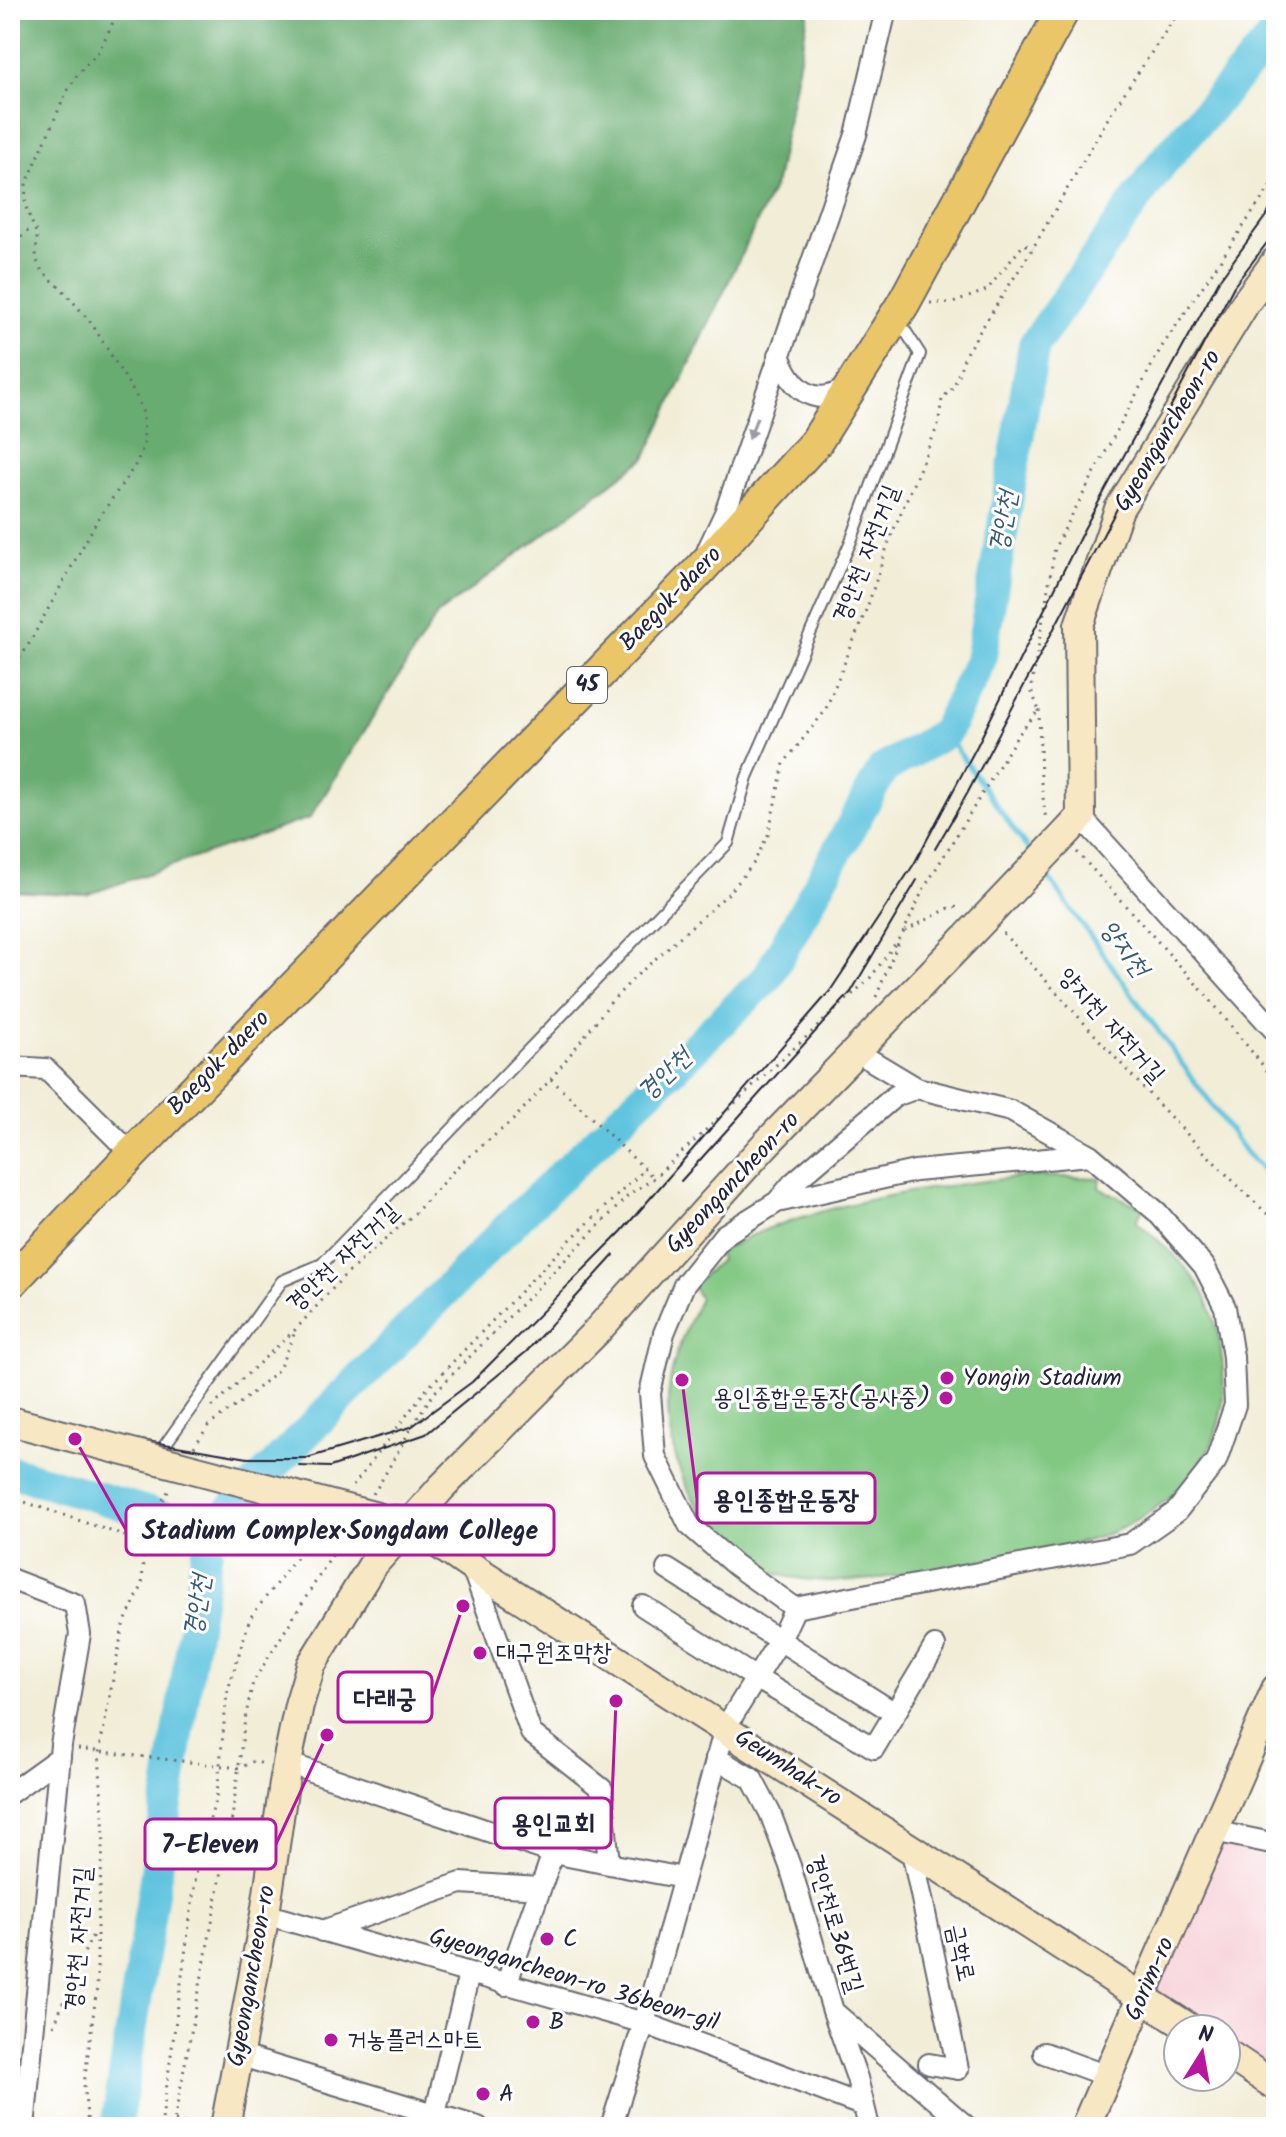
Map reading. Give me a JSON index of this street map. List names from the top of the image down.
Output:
{
  "streets": {
    "main road": [
      "Gyeongancheon-ro",
      "Baegok-daero",
      "45",
      "Geumhak-ro",
      "Gorim-ro"
    ],
    "street": ["경안천로36번길", "금학로", "Gyeongancheon-ro 36beon-gil"],
    "path": ["경안천 자전거길", "양지천 자전거길"]
  },
  "crossings": [
    ["Gyeongancheon-ro", "Geumhak-ro"],
    ["Gyeongancheon-ro", "Gyeongancheon-ro 36beon-gil"],
    ["Geumhak-ro", "금학로"],
    ["Geumhak-ro", "Gorim-ro"],
    ["경안천로36번길", "Gyeongancheon-ro 36beon-gil"]
  ],
  "water": ["경안천", "양지천"],
  "places": [
    "Yongin Stadium",
    "용인종합운동장",
    "용인종합운동장(공사중)",
    "Stadium Complex·Songdam College",
    "다래궁",
    "대구원조막창",
    "용인교회",
    "7-Eleven",
    "C",
    "B",
    "거농플러스마트",
    "A"
  ],
  "north": "top"
}
